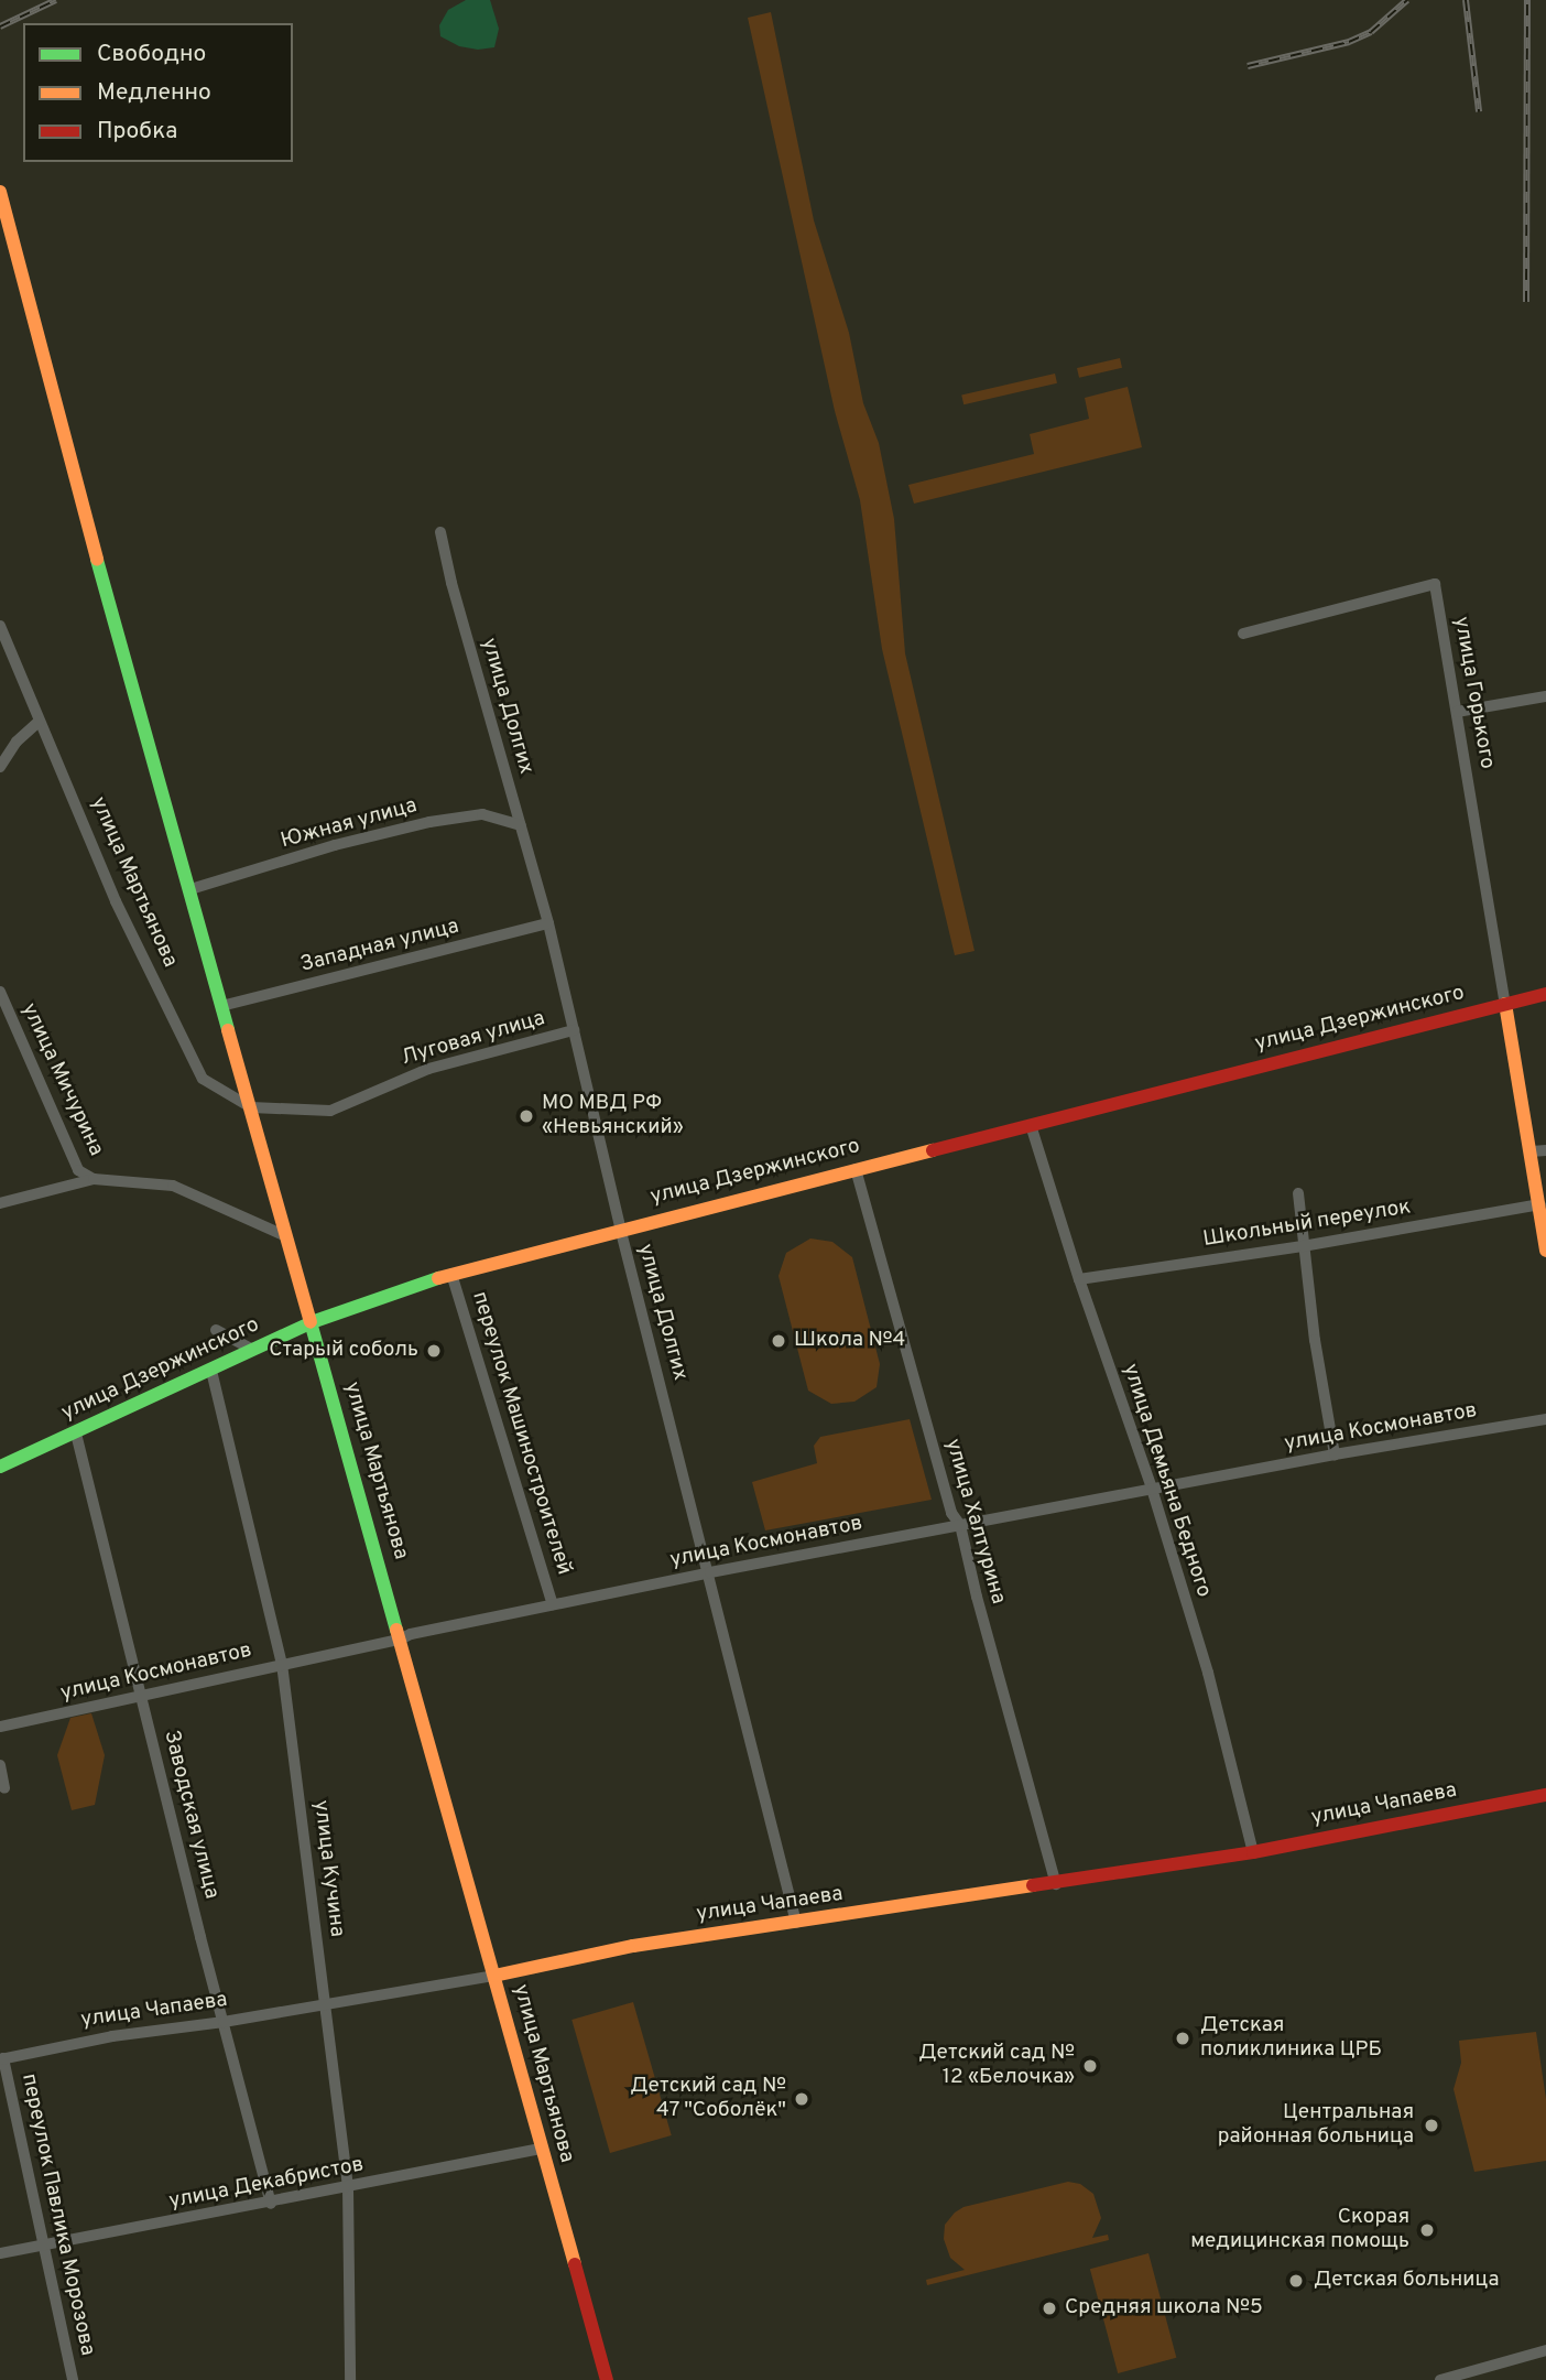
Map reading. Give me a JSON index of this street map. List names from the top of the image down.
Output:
{
  "streets": {
    "main road": ["улица Мартьянова", "улица Дзержинского", "улица Чапаева"],
    "street": [
      "улица Горького",
      "улица Долгих",
      "Южная улица",
      "Западная улица",
      "Луговая улица",
      "улица Мичурина",
      "Школьный переулок",
      "улица Космонавтов",
      "переулок Машиностроителей",
      "улица Демьяна Бедного",
      "улица Халтурина",
      "Заводская улица",
      "улица Кучина",
      "улица Декабристов",
      "переулок Павлика Морозова"
    ]
  },
  "crossings": [
    ["улица Горького", "улица Дзержинского"],
    ["улица Долгих", "Южная улица"],
    ["улица Долгих", "Западная улица"],
    ["улица Долгих", "улица Дзержинского"],
    ["улица Долгих", "Луговая улица"],
    ["улица Долгих", "улица Космонавтов"],
    ["улица Долгих", "улица Чапаева"],
    ["улица Мартьянова", "улица Дзержинского"],
    ["улица Мартьянова", "Луговая улица"],
    ["улица Мартьянова", "улица Космонавтов"],
    ["улица Мартьянова", "улица Чапаева"],
    ["улица Мартьянова", "улица Декабристов"],
    ["улица Дзержинского", "переулок Машиностроителей"],
    ["улица Дзержинского", "улица Демьяна Бедного"],
    ["улица Дзержинского", "улица Халтурина"],
    ["улица Дзержинского", "Заводская улица"],
    ["улица Дзержинского", "улица Кучина"],
    ["Школьный переулок", "улица Демьяна Бедного"],
    ["улица Космонавтов", "переулок Машиностроителей"],
    ["улица Космонавтов", "улица Демьяна Бедного"],
    ["улица Космонавтов", "улица Халтурина"],
    ["улица Космонавтов", "Заводская улица"],
    ["улица Космонавтов", "улица Кучина"],
    ["улица Демьяна Бедного", "улица Чапаева"],
    ["улица Халтурина", "улица Чапаева"],
    ["улица Чапаева", "Заводская улица"],
    ["улица Чапаева", "улица Кучина"],
    ["улица Чапаева", "переулок Павлика Морозова"],
    ["Заводская улица", "улица Декабристов"],
    ["улица Кучина", "улица Декабристов"],
    ["улица Декабристов", "переулок Павлика Морозова"]
  ],
  "places": [
    "МО МВД РФ «Невьянский»",
    "Школа №4",
    "Старый соболь",
    "Детская поликлиника ЦРБ",
    "Детский сад № 12 «Белочка»",
    "Детский сад № 47 \"Соболёк\"",
    "Центральная районная больница",
    "Скорая медицинская помощь",
    "Детская больница",
    "Средняя школа №5"
  ],
  "legend": ["Свободно", "Медленно", "Пробка"]
}
